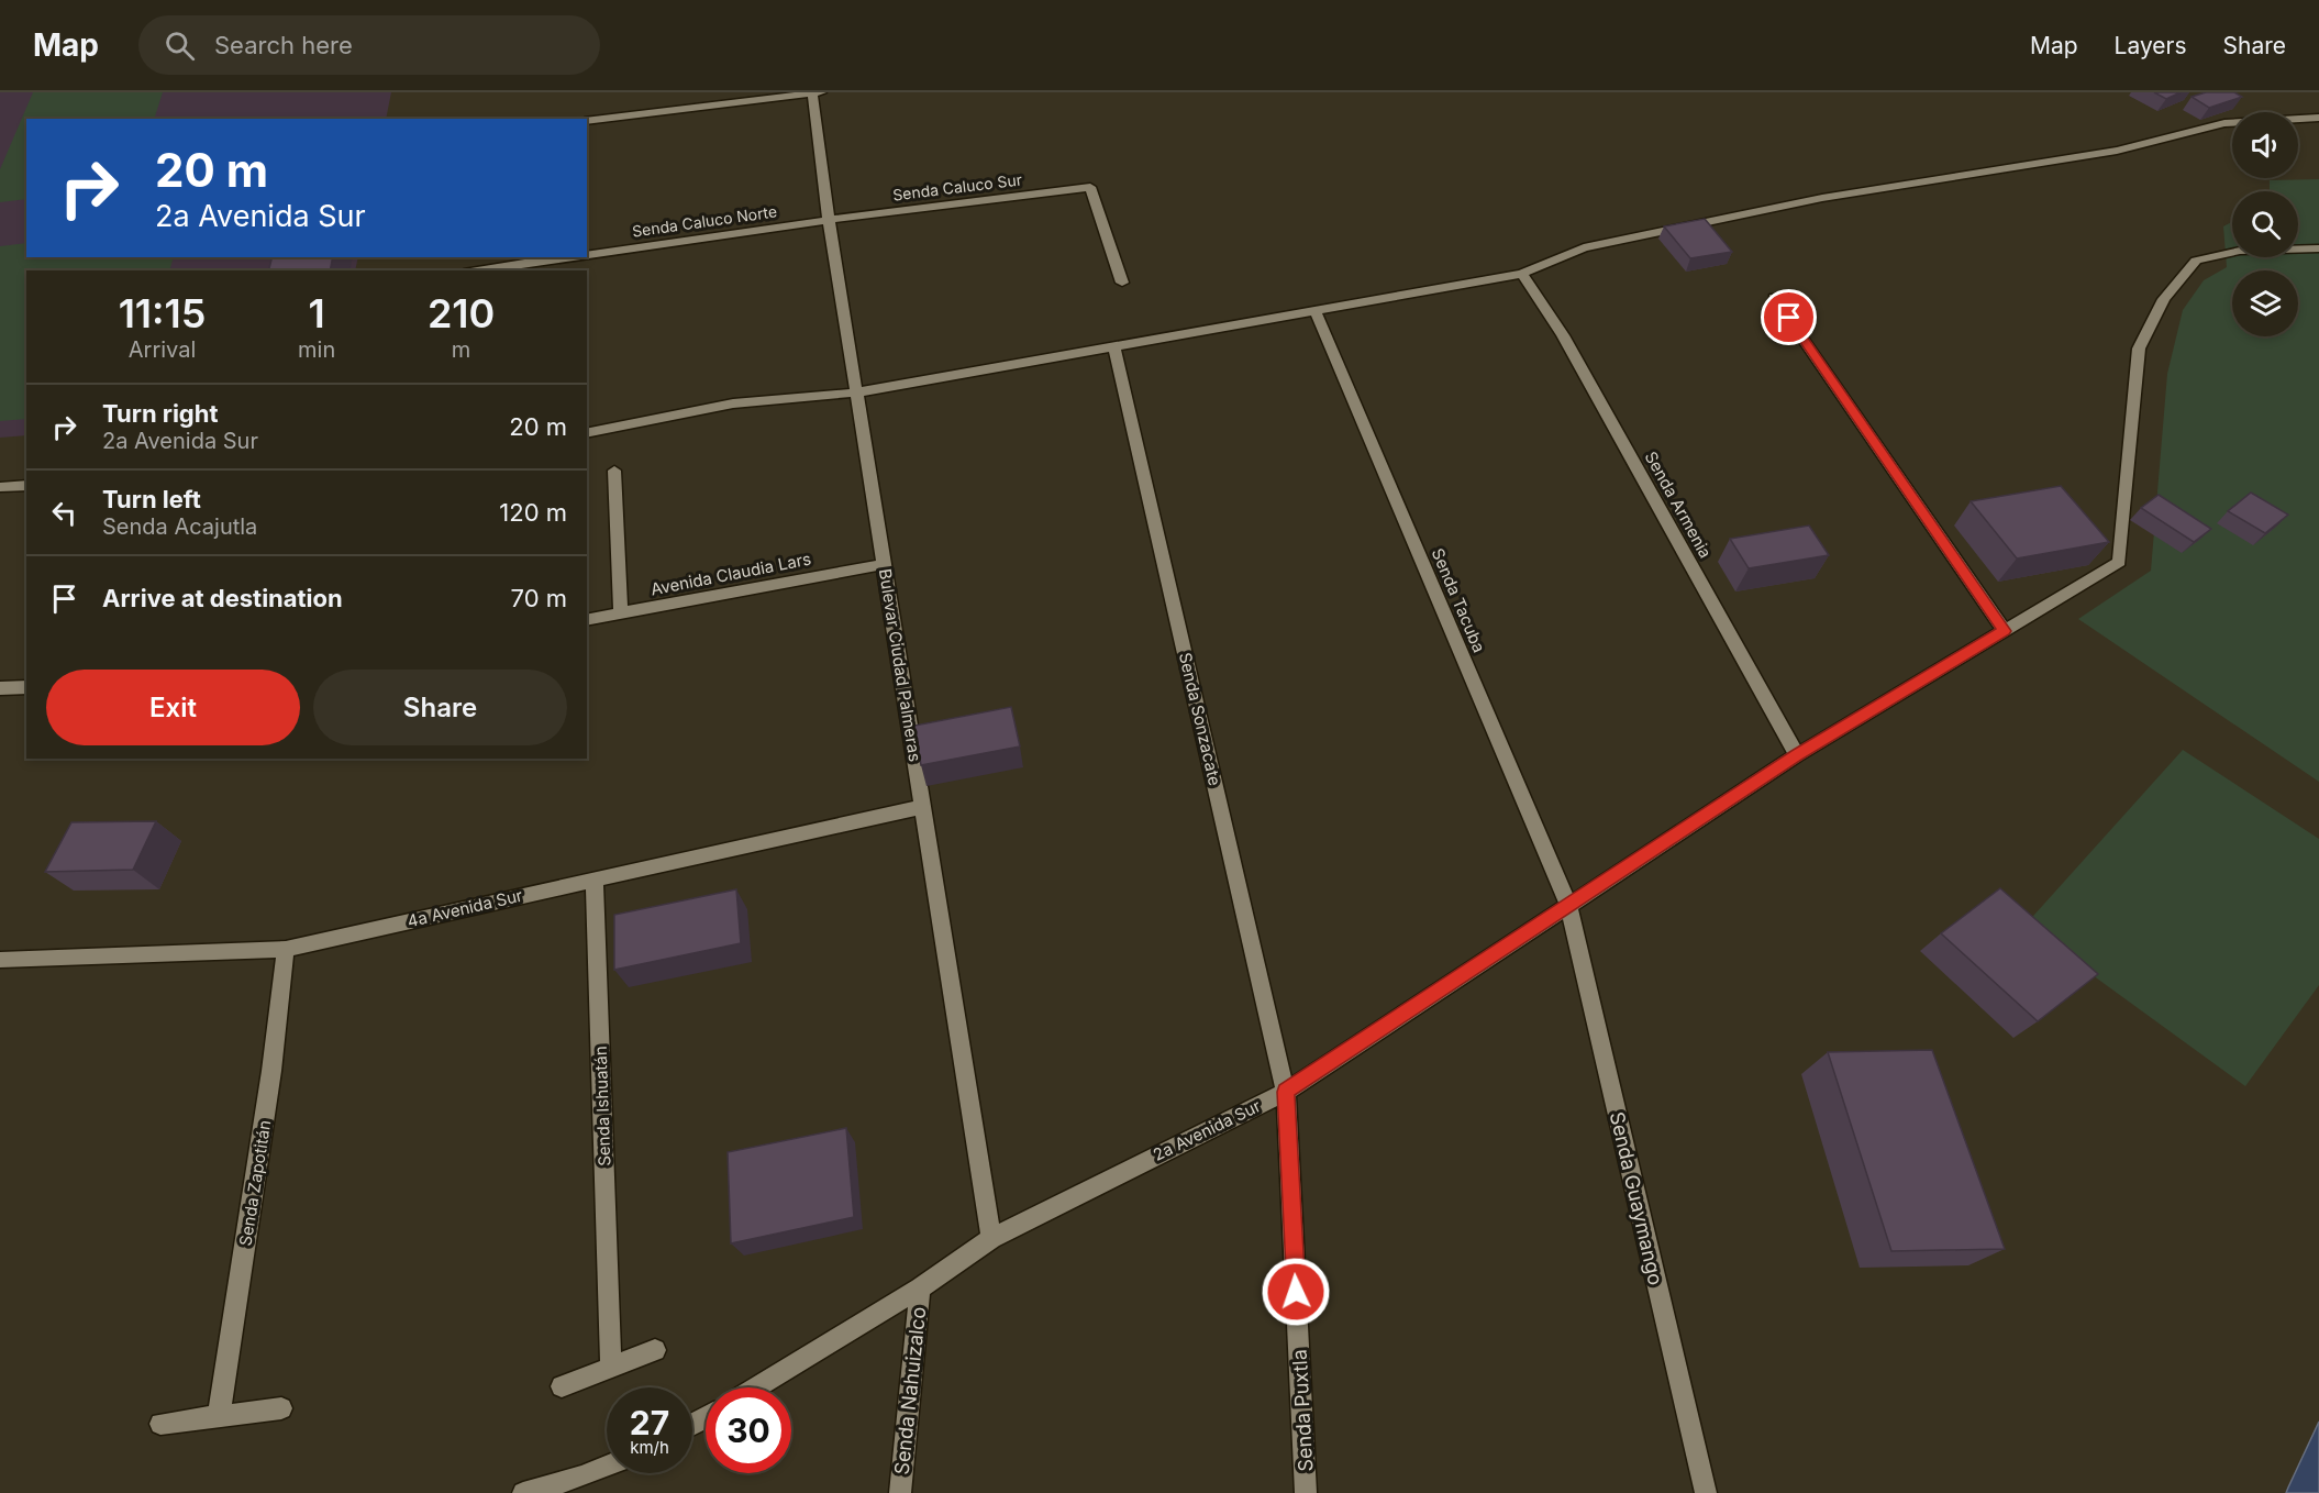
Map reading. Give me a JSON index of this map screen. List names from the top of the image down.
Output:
{
  "streets": {
    "street": [
      "Senda Caluco Sur",
      "Senda Caluco Norte",
      "Senda Armenia",
      "Avenida Claudia Lars",
      "Senda Tacuba",
      "Bulevar Ciudad Palmeras",
      "Senda Sonzacate",
      "4a Avenida Sur",
      "Senda Ishuatán",
      "2a Avenida Sur",
      "Senda Zapotitán",
      "Senda Guaymango",
      "Senda Nahuizalco",
      "Senda Puxtla"
    ]
  },
  "crossings": [
    ["Senda Caluco Sur", "Senda Caluco Norte"],
    ["Senda Caluco Sur", "Bulevar Ciudad Palmeras"],
    ["Senda Caluco Norte", "Bulevar Ciudad Palmeras"],
    ["Senda Armenia", "2a Avenida Sur"],
    ["Avenida Claudia Lars", "Bulevar Ciudad Palmeras"],
    ["Senda Tacuba", "2a Avenida Sur"],
    ["Senda Tacuba", "Senda Guaymango"],
    ["Bulevar Ciudad Palmeras", "4a Avenida Sur"],
    ["Bulevar Ciudad Palmeras", "2a Avenida Sur"],
    ["Senda Sonzacate", "2a Avenida Sur"],
    ["Senda Sonzacate", "Senda Puxtla"],
    ["4a Avenida Sur", "Senda Ishuatán"],
    ["4a Avenida Sur", "Senda Zapotitán"],
    ["2a Avenida Sur", "Senda Guaymango"],
    ["2a Avenida Sur", "Senda Nahuizalco"],
    ["2a Avenida Sur", "Senda Puxtla"]
  ],
  "page": {
    "header": "Map",
    "search": "Search here",
    "nav": ["Map", "Layers", "Share"],
    "turn": ["20 m", "2a Avenida Sur"],
    "eta": [
      "11:15",
      "Arrival",
      "1",
      "min",
      "210",
      "m"
    ],
    "list": [
      {
        "name": "Turn right",
        "note": "2a Avenida Sur",
        "value": "20 m"
      },
      {
        "name": "Turn left",
        "note": "Senda Acajutla",
        "value": "120 m"
      },
      {
        "name": "Arrive at destination",
        "value": "70 m"
      }
    ],
    "buttons": ["Exit", "Share"],
    "speed": "27 km/h",
    "limit": "30"
  }
}
